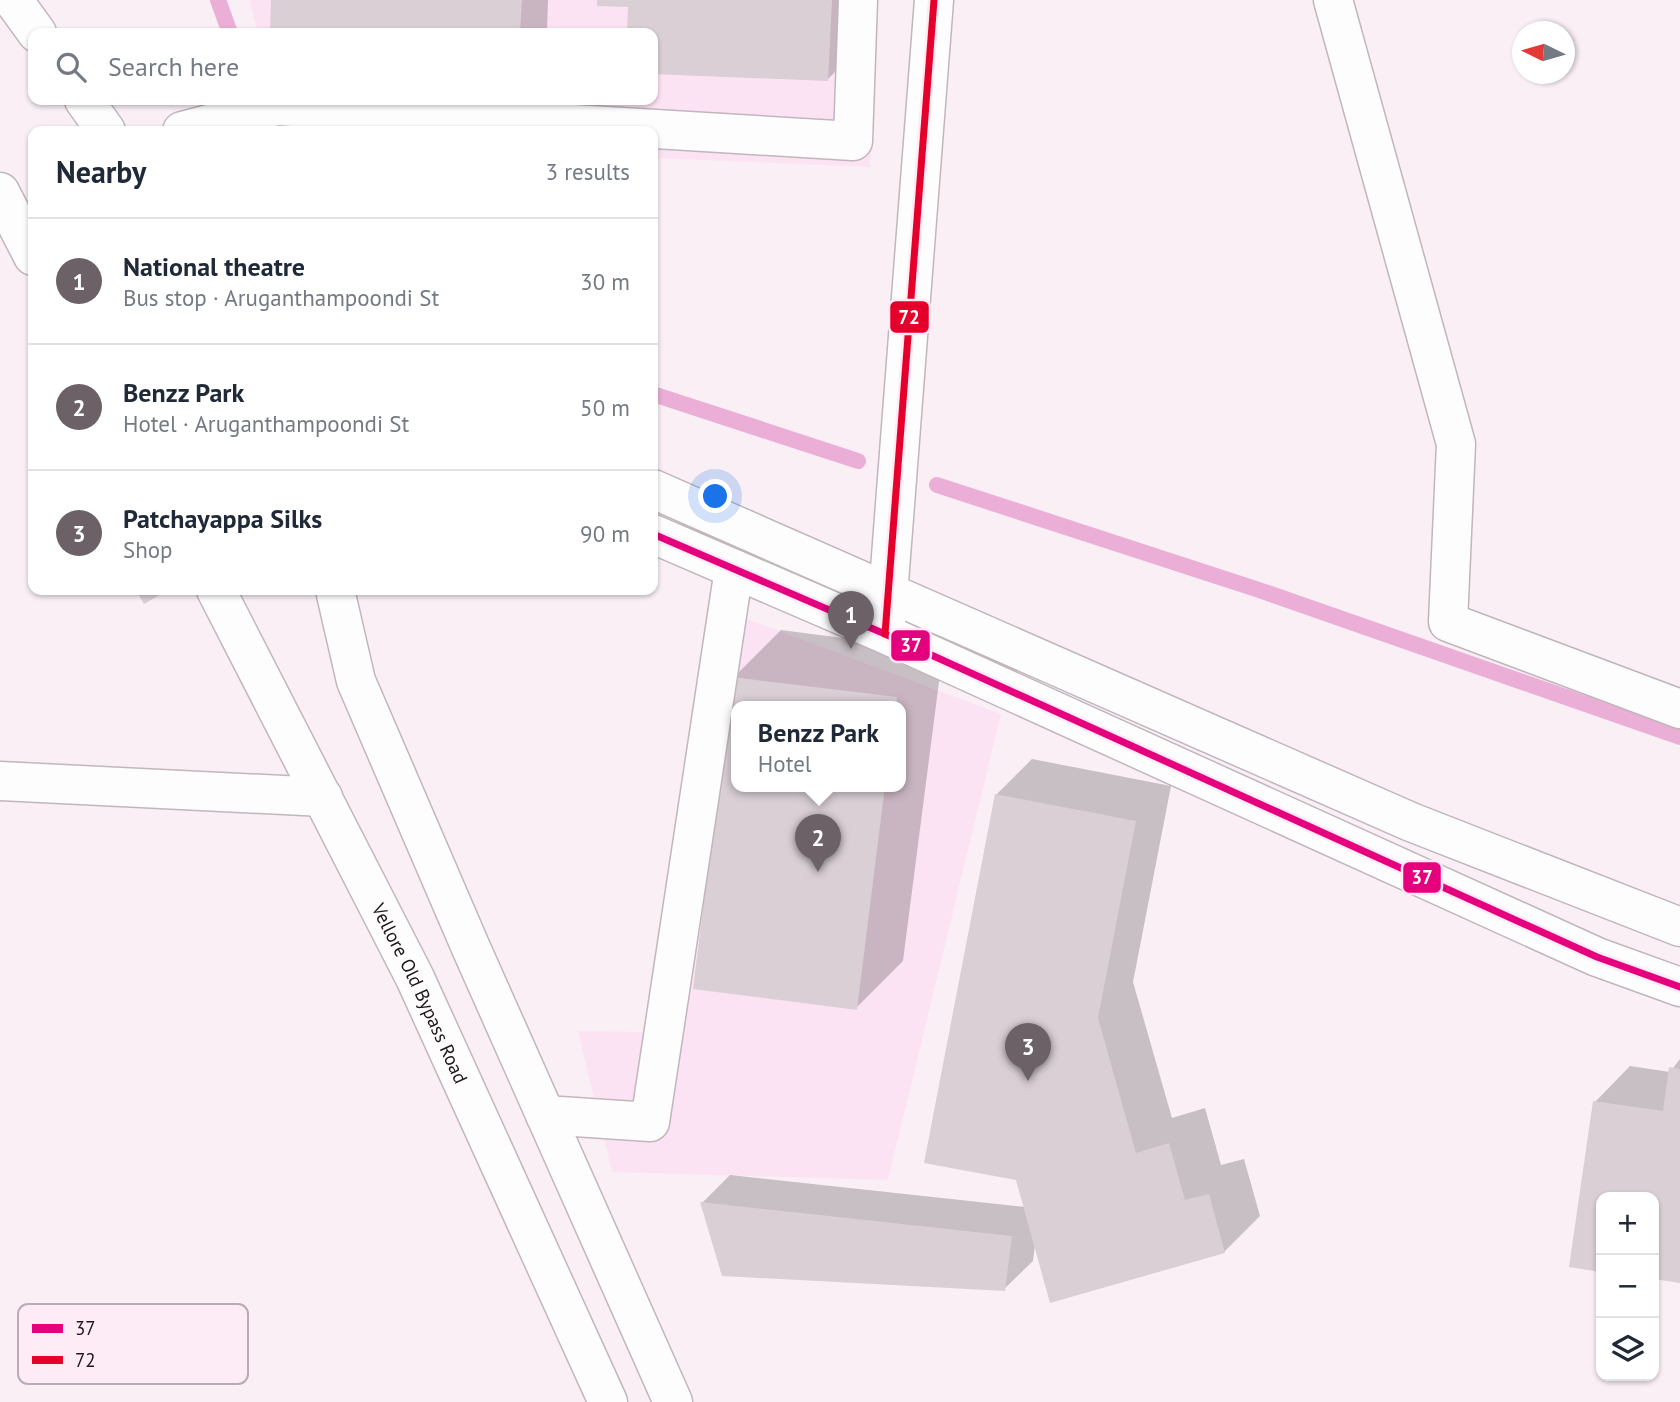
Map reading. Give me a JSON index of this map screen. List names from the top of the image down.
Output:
{
  "streets": {
    "main road": ["Vellore Old Bypass Road"]
  },
  "lines": ["transit line 72", "transit line 37"],
  "legend": ["37", "72"],
  "north": "left",
  "page": {
    "search": "Search here",
    "heading": ["Nearby", "3 results"],
    "list": [
      {
        "mark": "1",
        "name": "National theatre",
        "note": "Bus stop · Aruganthampoondi St",
        "value": "30 m"
      },
      {
        "mark": "2",
        "name": "Benzz Park",
        "note": "Hotel · Aruganthampoondi St",
        "value": "50 m"
      },
      {
        "mark": "3",
        "name": "Patchayappa Silks",
        "note": "Shop",
        "value": "90 m"
      }
    ],
    "pins": ["1", "2", "3"],
    "popup": ["Benzz Park", "Hotel"],
    "map_buttons": ["+", "−"]
  }
}
